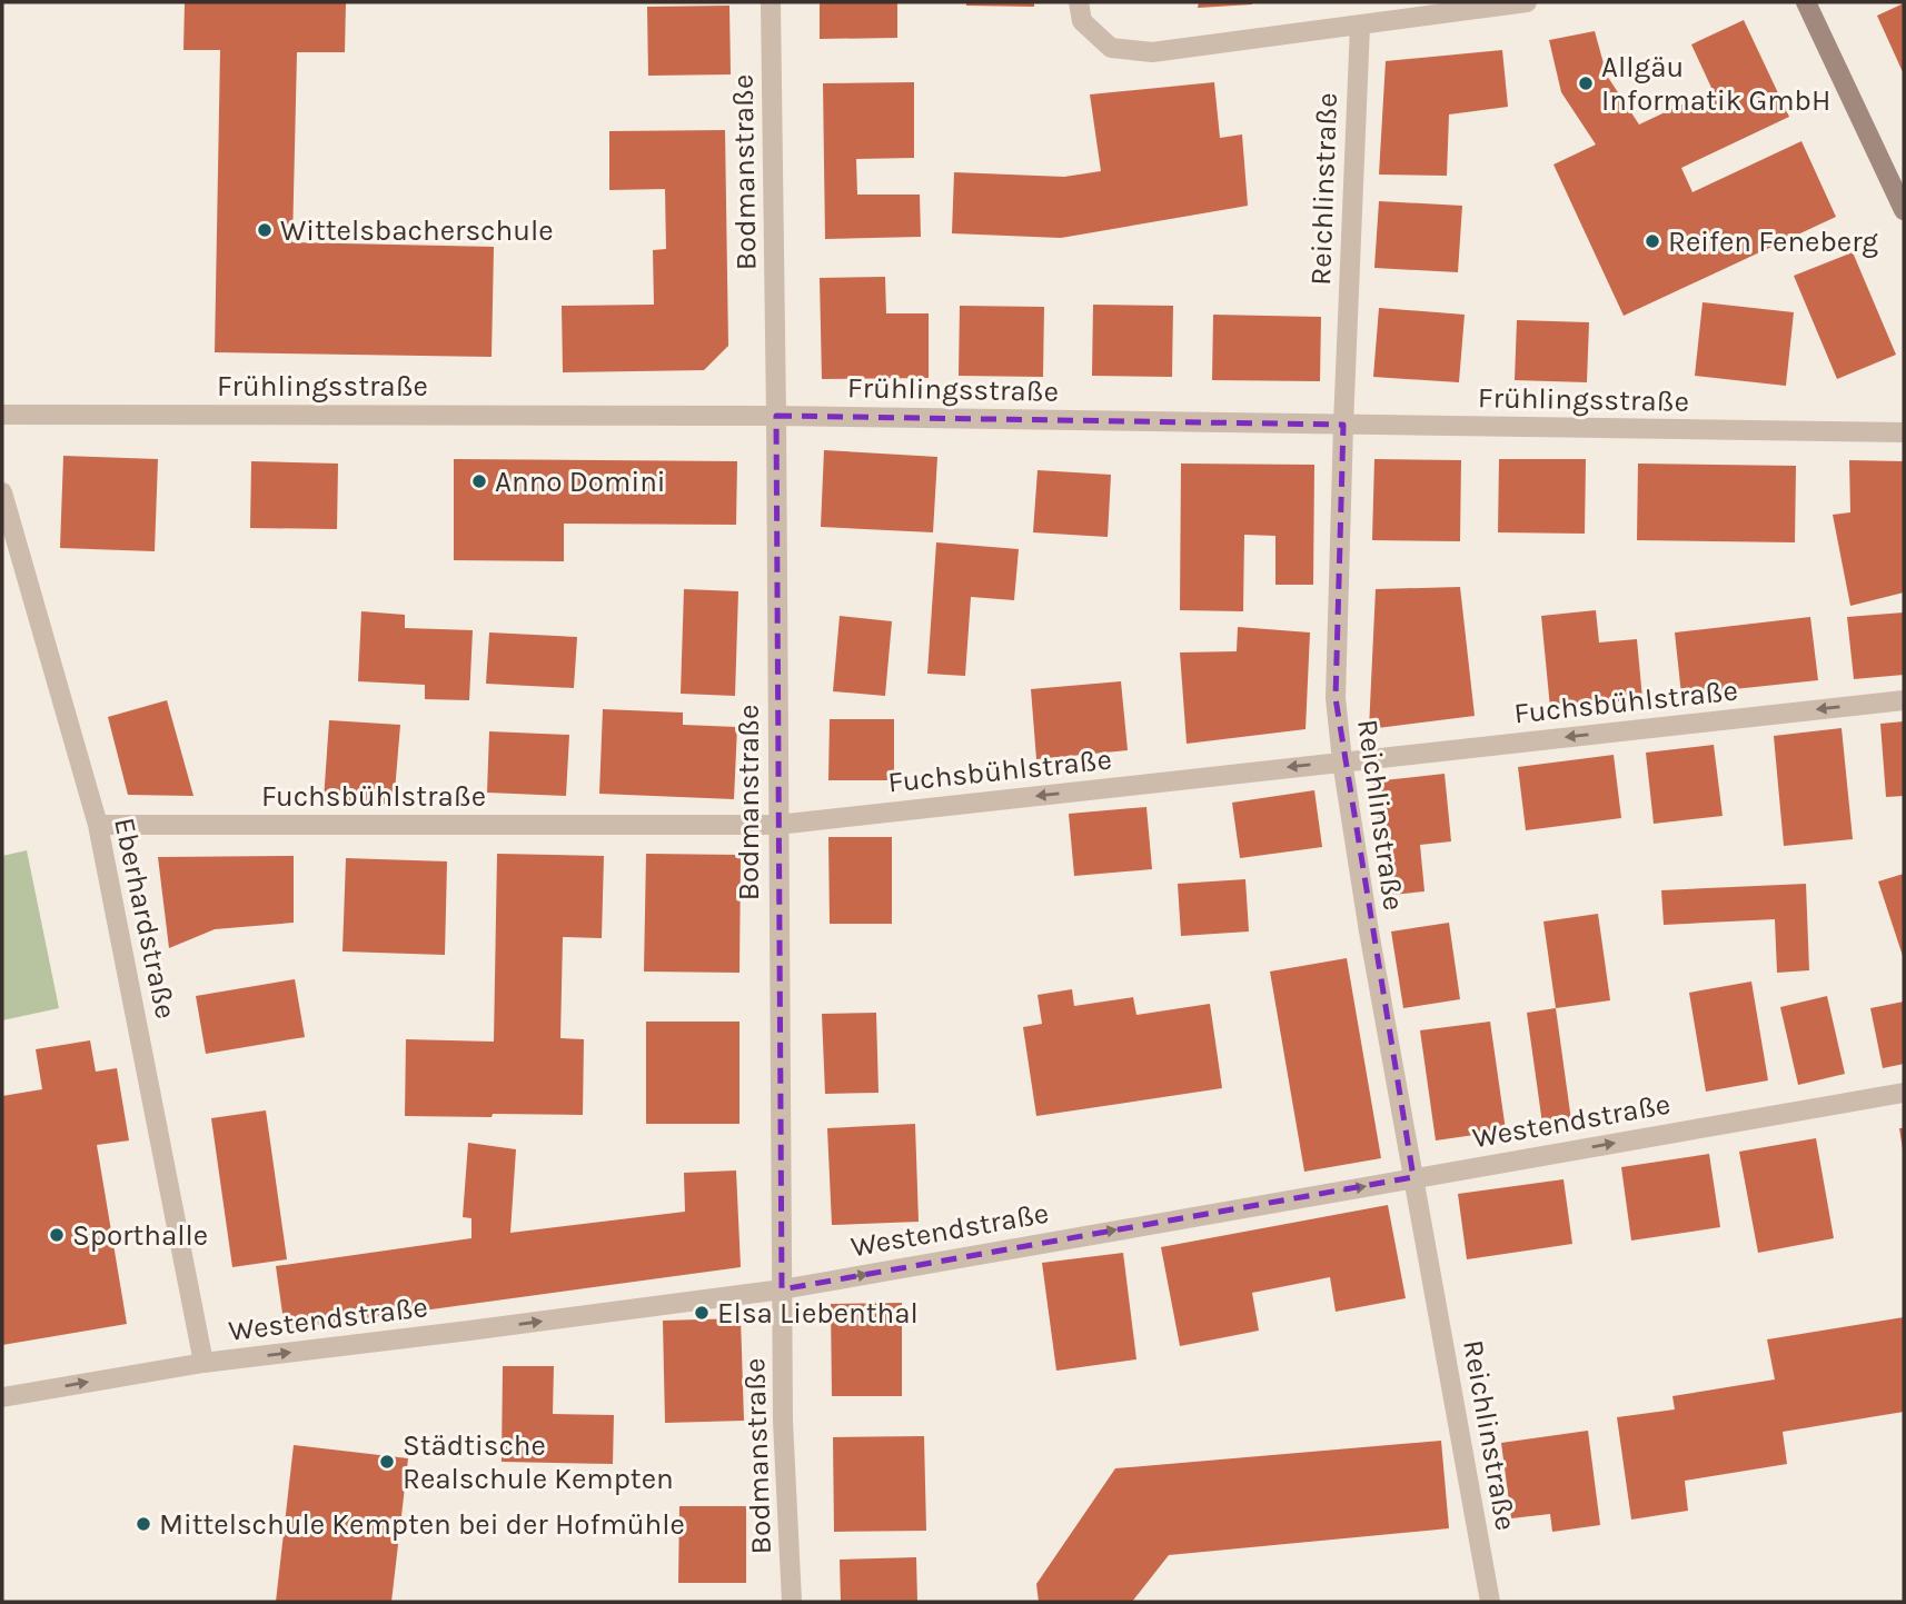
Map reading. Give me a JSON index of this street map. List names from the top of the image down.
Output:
{
  "streets": {
    "street": [
      "Bodmanstraße",
      "Reichlinstraße",
      "Frühlingsstraße",
      "Fuchsbühlstraße",
      "Eberhardstraße",
      "Westendstraße"
    ]
  },
  "crossings": [
    ["Bodmanstraße", "Frühlingsstraße"],
    ["Bodmanstraße", "Fuchsbühlstraße"],
    ["Bodmanstraße", "Westendstraße"],
    ["Reichlinstraße", "Frühlingsstraße"],
    ["Reichlinstraße", "Fuchsbühlstraße"],
    ["Reichlinstraße", "Westendstraße"],
    ["Fuchsbühlstraße", "Eberhardstraße"],
    ["Eberhardstraße", "Westendstraße"]
  ],
  "one_way": ["Fuchsbühlstraße", "Westendstraße"],
  "places": [
    "Allgäu Informatik GmbH",
    "Wittelsbacherschule",
    "Reifen Feneberg",
    "Anno Domini",
    "Sporthalle",
    "Elsa Liebenthal",
    "Städtische Realschule Kempten",
    "Mittelschule Kempten bei der Hofmühle"
  ]
}
